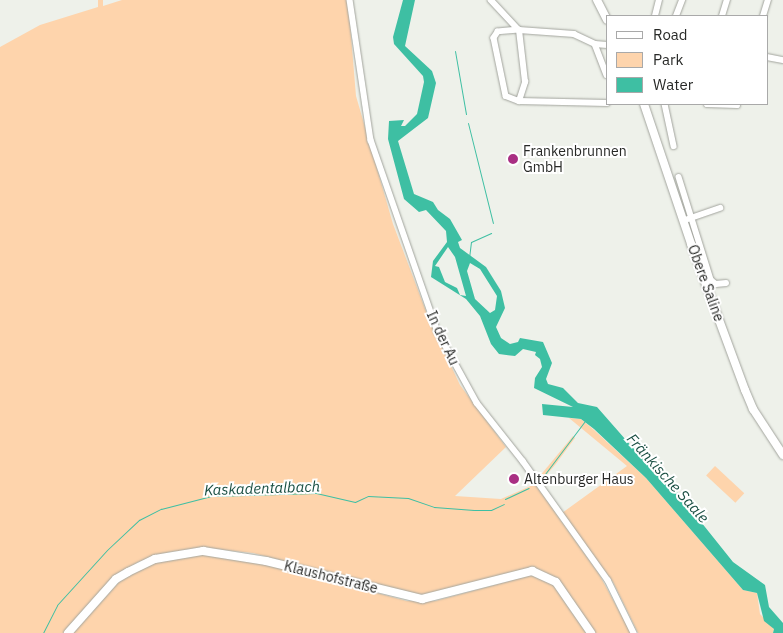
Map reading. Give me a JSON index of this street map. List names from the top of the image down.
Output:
{
  "streets": {
    "main road": ["Obere Saline", "Klaushofstraße"],
    "street": ["In der Au"]
  },
  "water": ["Fränkische Saale", "Kaskadentalbach"],
  "places": ["Frankenbrunnen GmbH", "Altenburger Haus"],
  "legend": ["Road", "Park", "Water"]
}
